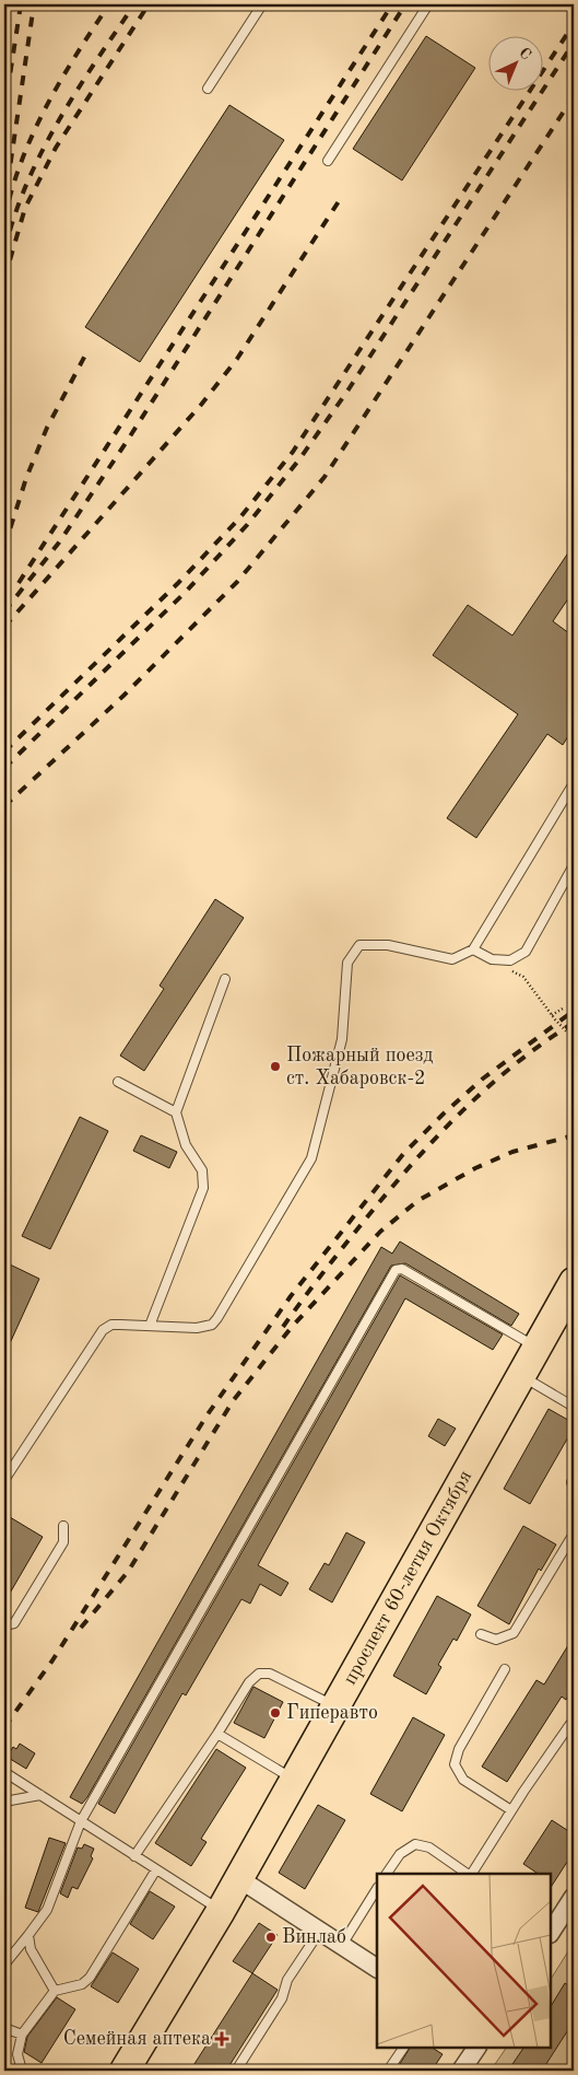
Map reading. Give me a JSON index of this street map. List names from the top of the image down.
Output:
{
  "streets": {
    "highway": ["проспект 60-летия Октября"]
  },
  "places": {
    "other": ["Пожарный поезд ст. Хабаровск-2", "Гиперавто", "Винлаб"],
    "health": ["Семейная аптека"]
  },
  "north": "top right"
}
